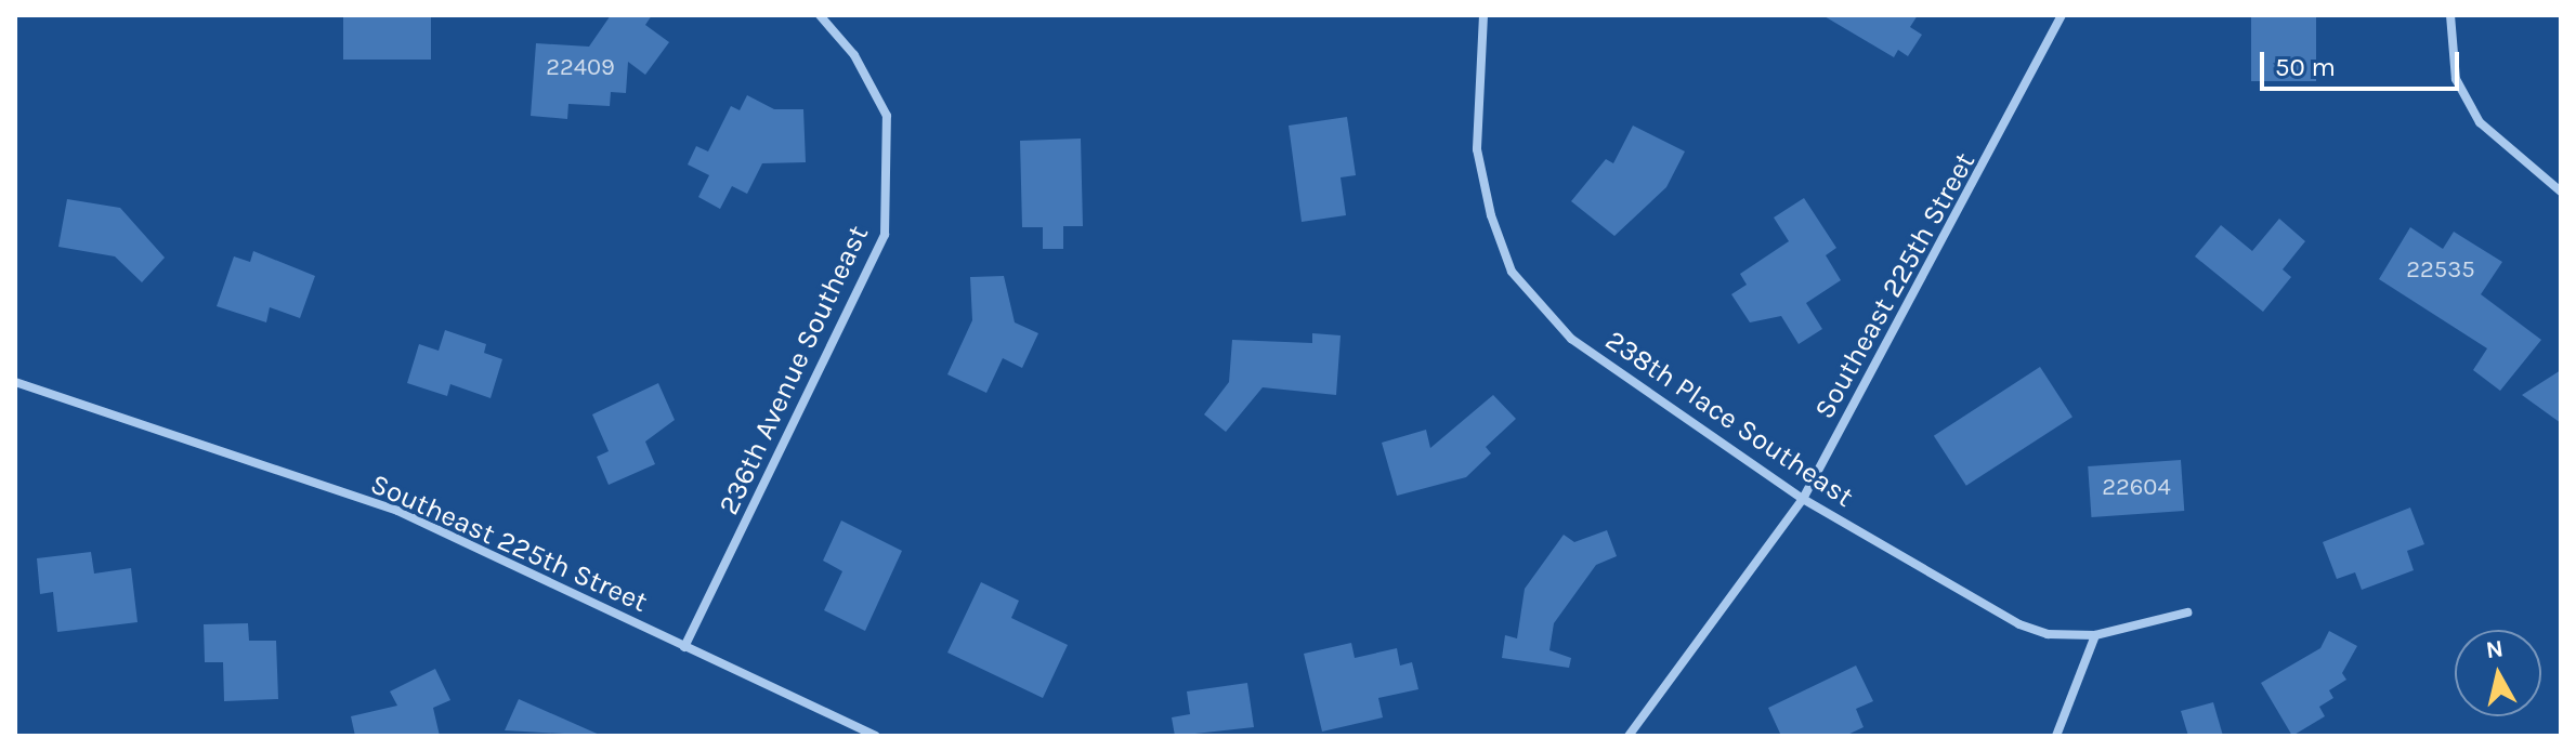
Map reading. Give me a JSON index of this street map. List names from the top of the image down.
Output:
{
  "streets": {
    "street": ["Southeast 225th Street", "236th Avenue Southeast", "238th Place Southeast"]
  },
  "crossings": [
    ["Southeast 225th Street", "236th Avenue Southeast"],
    ["Southeast 225th Street", "238th Place Southeast"]
  ],
  "house_numbers": ["22409", "22535", "22604"],
  "scale_bar": "50 m",
  "north": "top"
}
